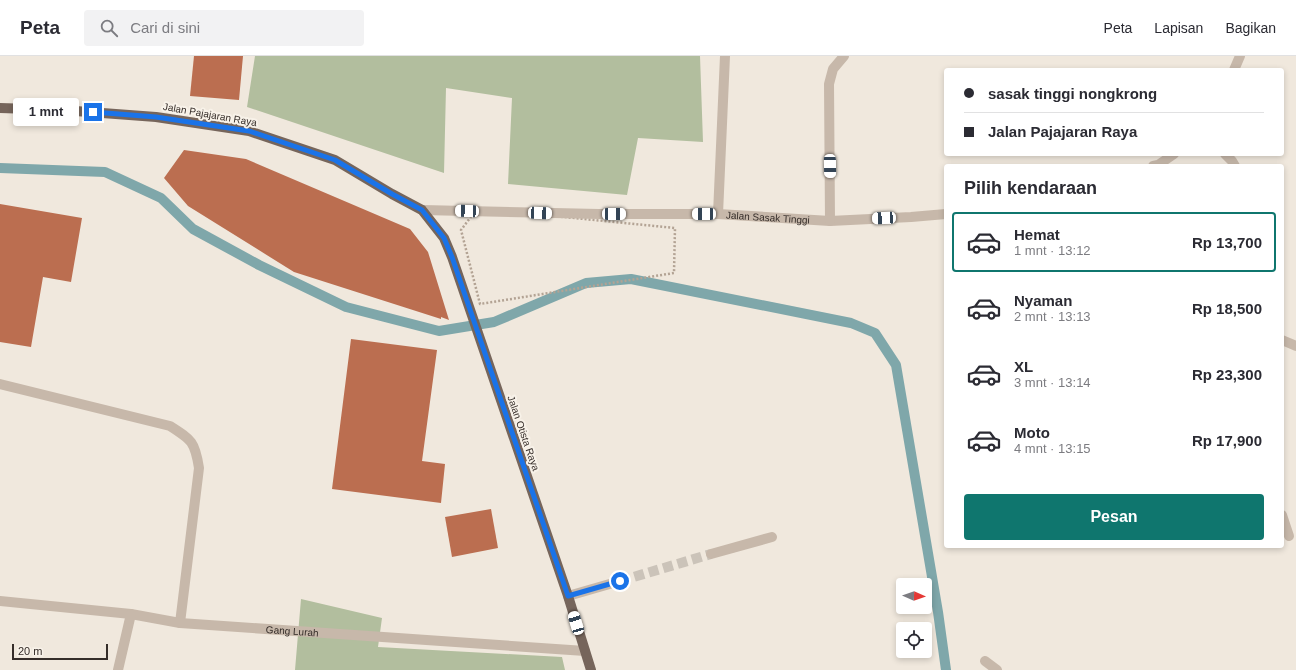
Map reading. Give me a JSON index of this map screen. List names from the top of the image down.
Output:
{
  "streets": {
    "main road": ["Jalan Pajajaran Raya", "Jalan Otista Raya"],
    "street": ["Jalan Sasak Tinggi", "Gang Lurah"]
  },
  "crossings": [
    ["Jalan Pajajaran Raya", "Jalan Sasak Tinggi"],
    ["Jalan Pajajaran Raya", "Jalan Otista Raya"],
    ["Jalan Sasak Tinggi", "Jalan Otista Raya"],
    ["Jalan Otista Raya", "Gang Lurah"]
  ],
  "scale_bar": "20 m",
  "north": "right",
  "page": {
    "header": "Peta",
    "search": "Cari di sini",
    "nav": ["Peta", "Lapisan", "Bagikan"],
    "banner": ["sasak tinggi nongkrong", "Jalan Pajajaran Raya"],
    "bubble": "1 mnt",
    "heading": "Pilih kendaraan",
    "list": [
      {
        "name": "Hemat",
        "note": "1 mnt · 13:12",
        "value": "Rp 13,700"
      },
      {
        "name": "Nyaman",
        "note": "2 mnt · 13:13",
        "value": "Rp 18,500"
      },
      {
        "name": "XL",
        "note": "3 mnt · 13:14",
        "value": "Rp 23,300"
      },
      {
        "name": "Moto",
        "note": "4 mnt · 13:15",
        "value": "Rp 17,900"
      }
    ],
    "buttons": "Pesan",
    "scale": "20 m"
  }
}
